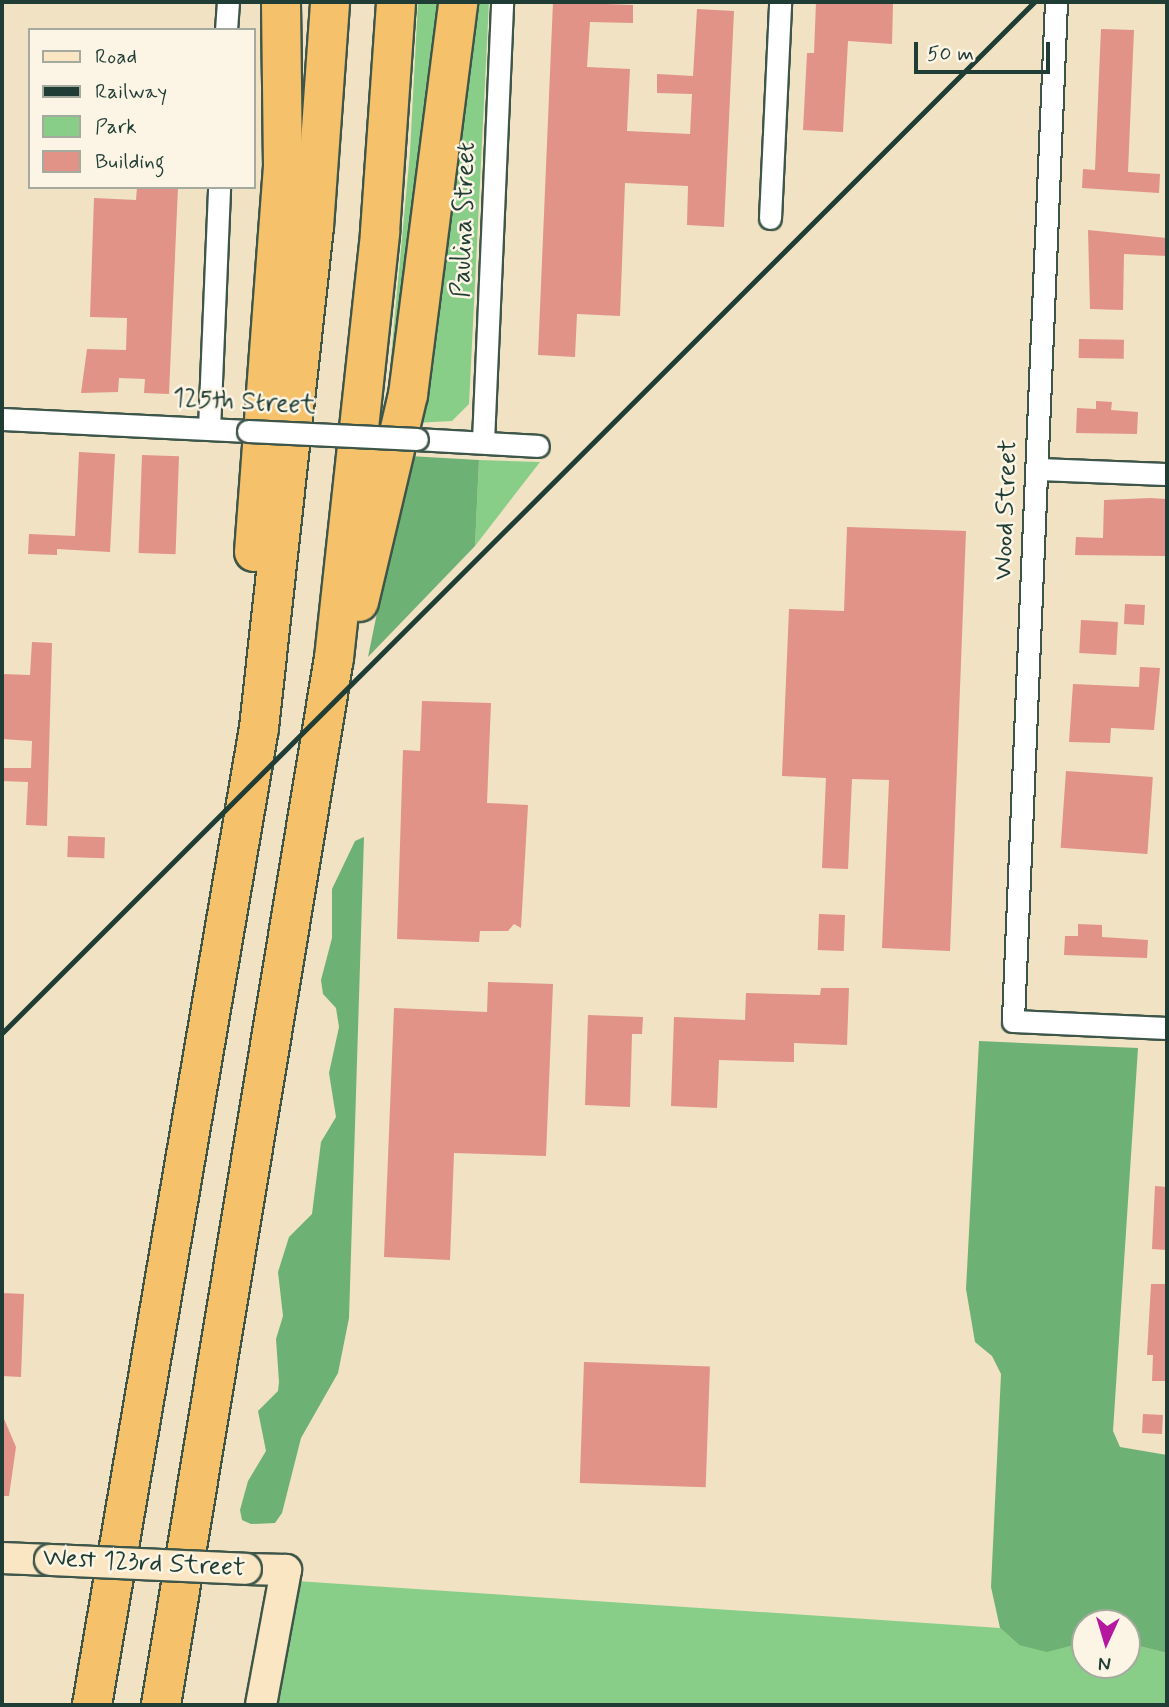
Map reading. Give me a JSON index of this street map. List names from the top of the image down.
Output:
{
  "streets": {
    "main road": ["West 123rd Street"],
    "street": ["Paulina Street", "125th Street", "Wood Street"]
  },
  "crossings": [
    ["Paulina Street", "125th Street"]
  ],
  "legend": [
    "Road",
    "Railway",
    "Park",
    "Building"
  ],
  "scale_bar": "50 m",
  "north": "bottom"
}
